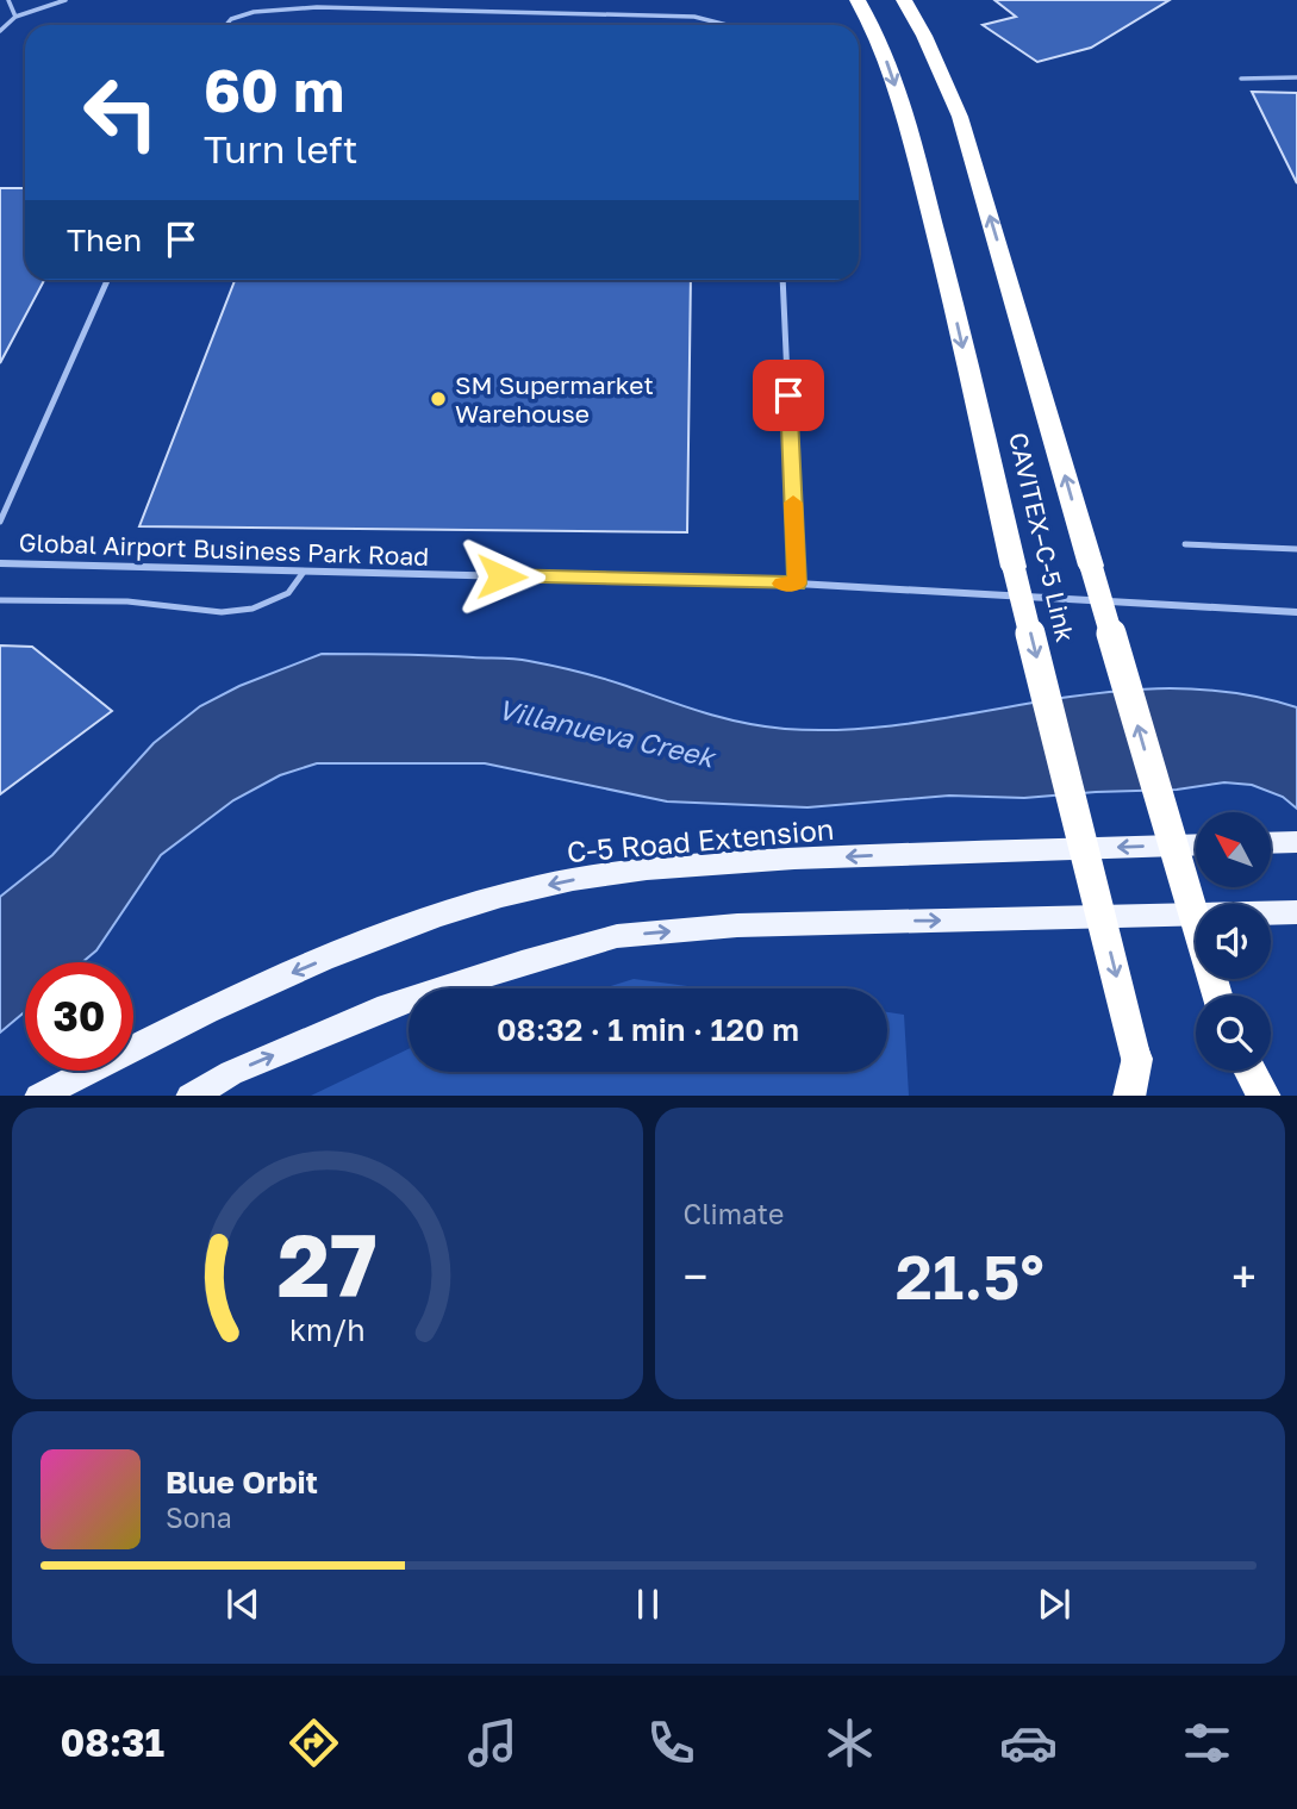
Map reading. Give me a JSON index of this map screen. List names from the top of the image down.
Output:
{
  "streets": {
    "highway": ["CAVITEX–C-5 Link"],
    "main road": ["C-5 Road Extension"],
    "street": ["Global Airport Business Park Road"]
  },
  "water": ["Villanueva Creek"],
  "places": ["SM Supermarket Warehouse"],
  "north": "top left",
  "page": {
    "turn": ["60 m", "Turn left"],
    "then": "Then",
    "limit": "30",
    "trip": "08:32 · 1 min · 120 m",
    "tile": "Climate",
    "heat": ["−", "21.5°", "+"],
    "song": ["Blue Orbit", "Sona"],
    "tabs": "08:31",
    "gauge": ["27", "km/h"]
  }
}
